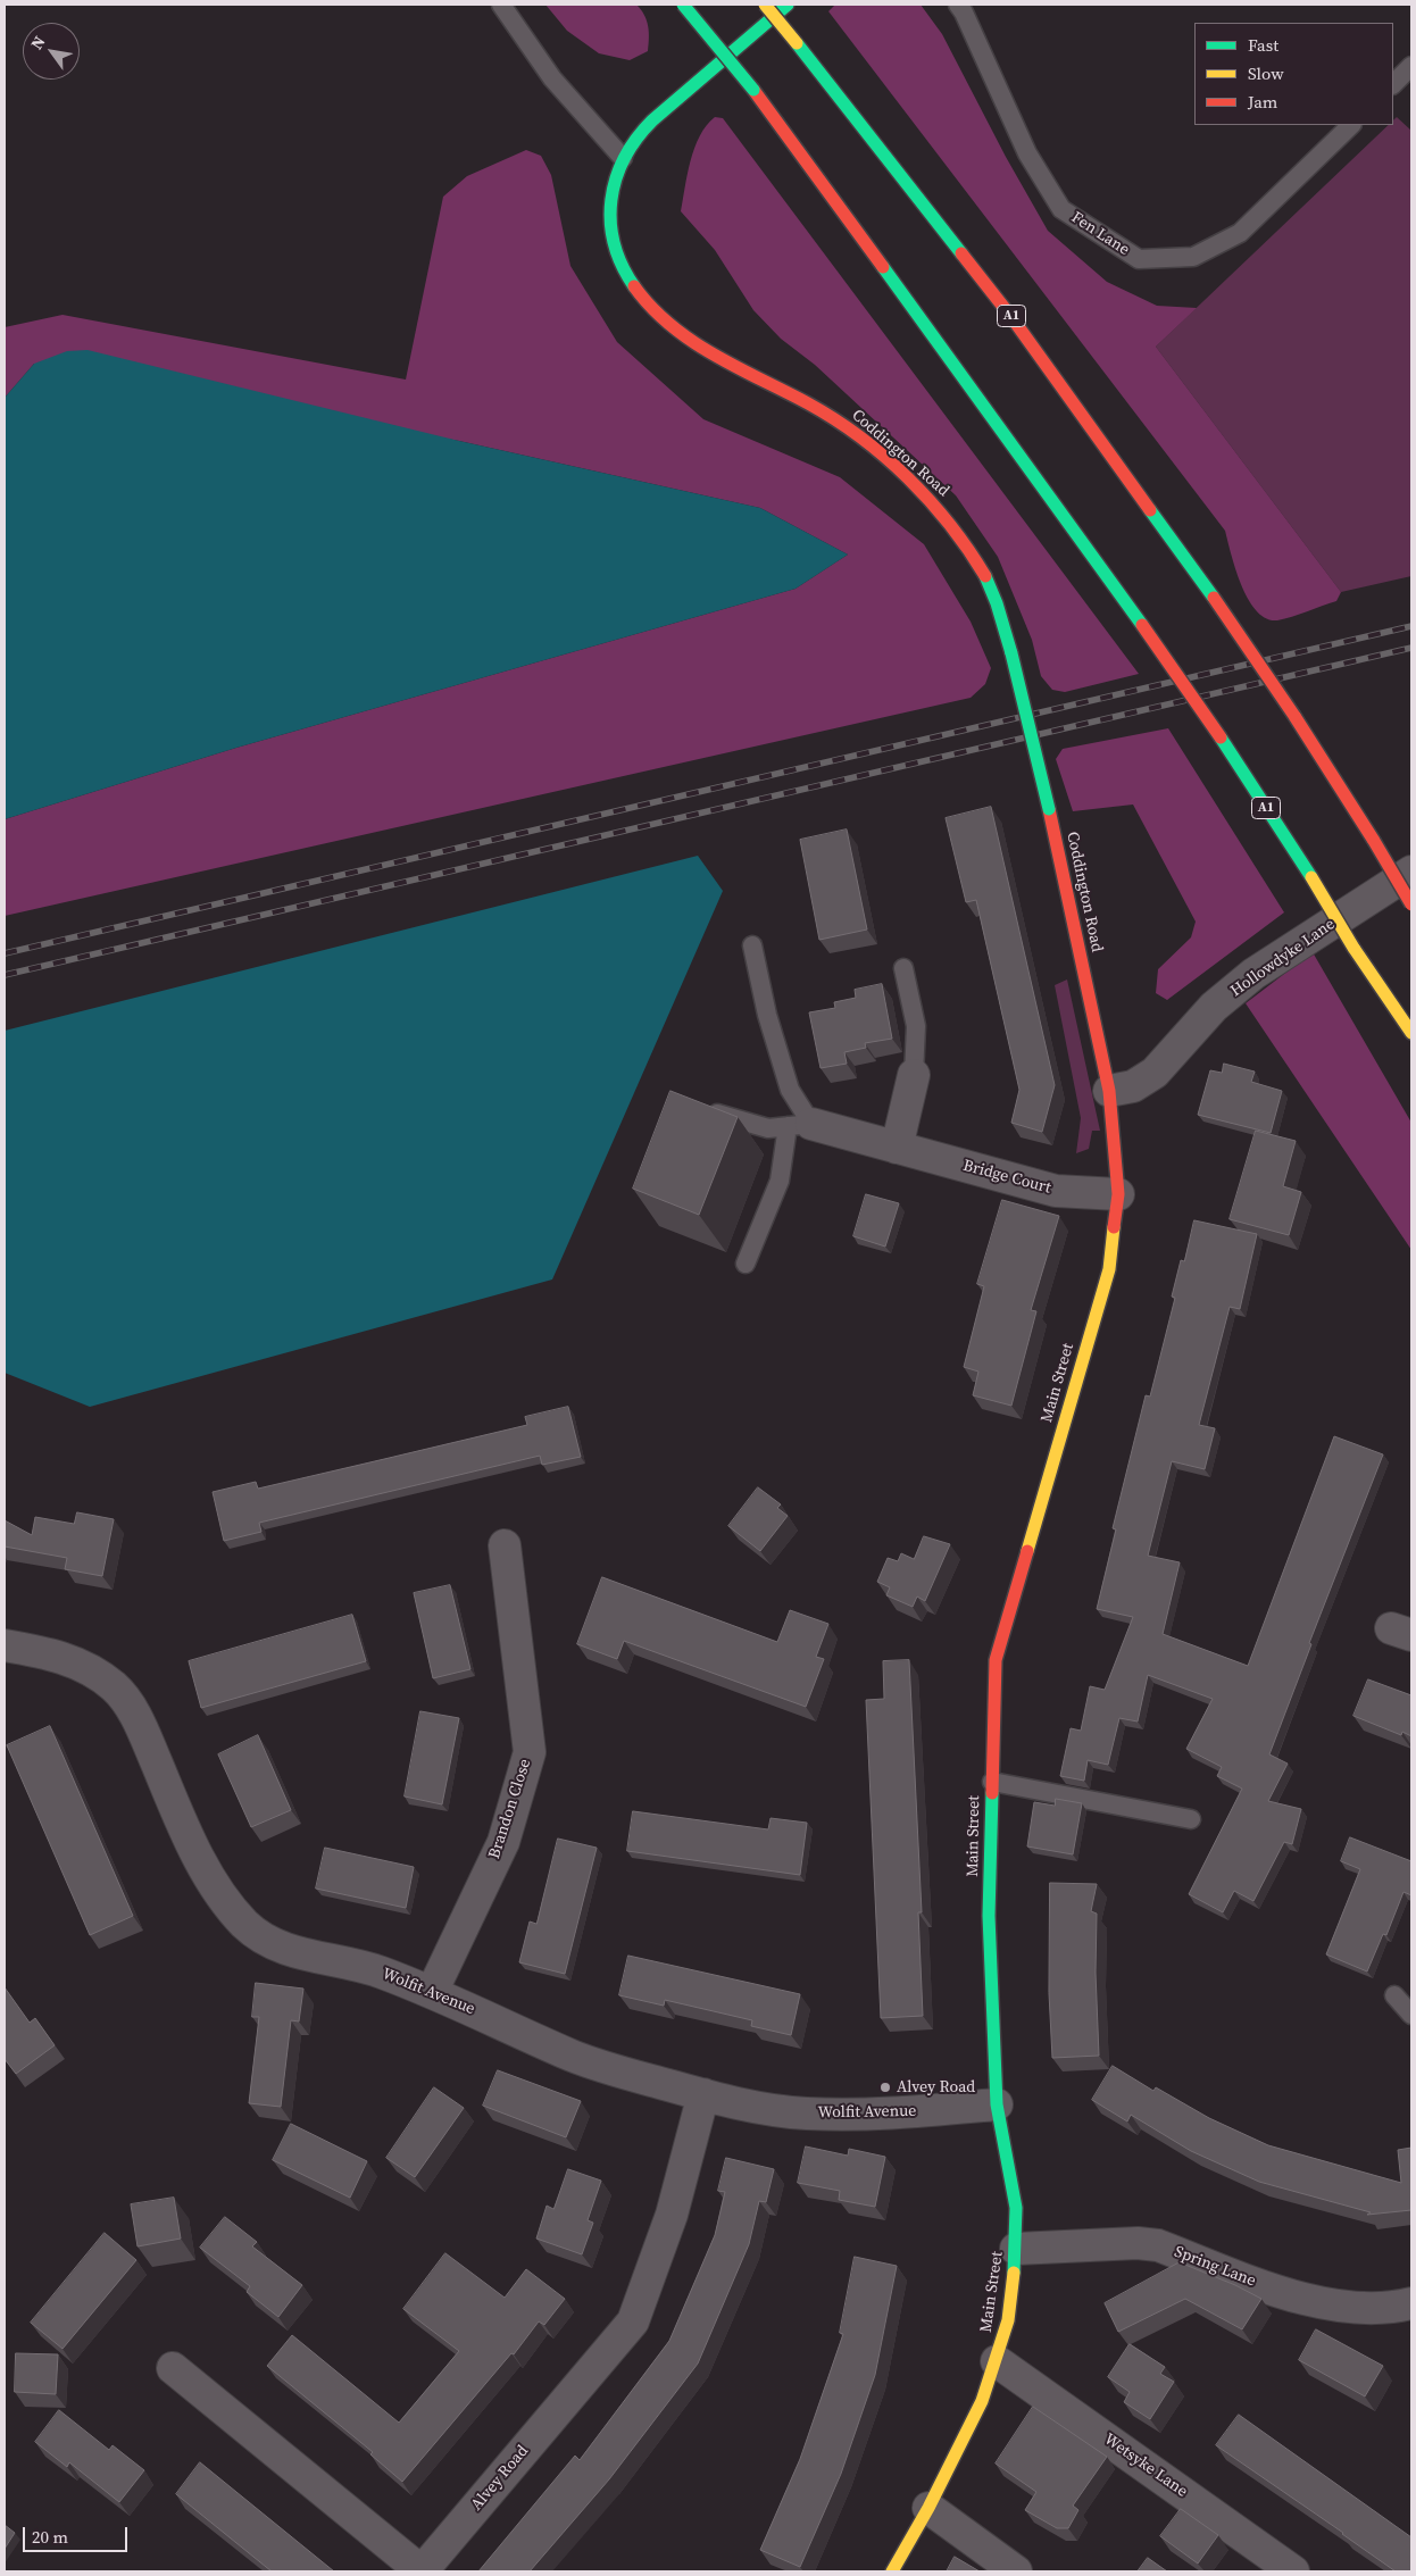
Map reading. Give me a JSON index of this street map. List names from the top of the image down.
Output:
{
  "streets": {
    "main road": ["A1", "Coddington Road", "Main Street"],
    "street": [
      "Hollowdyke Lane",
      "Bridge Court",
      "Brandon Close",
      "Wolfit Avenue",
      "Spring Lane",
      "Wetsyke Lane",
      "Alvey Road"
    ],
    "lane": ["Fen Lane"]
  },
  "crossings": [
    ["Coddington Road", "Hollowdyke Lane"],
    ["Coddington Road", "Main Street"],
    ["Hollowdyke Lane", "Main Street"],
    ["Bridge Court", "Main Street"],
    ["Main Street", "Wolfit Avenue"],
    ["Main Street", "Spring Lane"],
    ["Main Street", "Wetsyke Lane"],
    ["Brandon Close", "Wolfit Avenue"],
    ["Wolfit Avenue", "Alvey Road"]
  ],
  "places": ["Alvey Road"],
  "legend": ["Fast", "Slow", "Jam"],
  "scale_bar": "20 m",
  "north": "top left"
}
